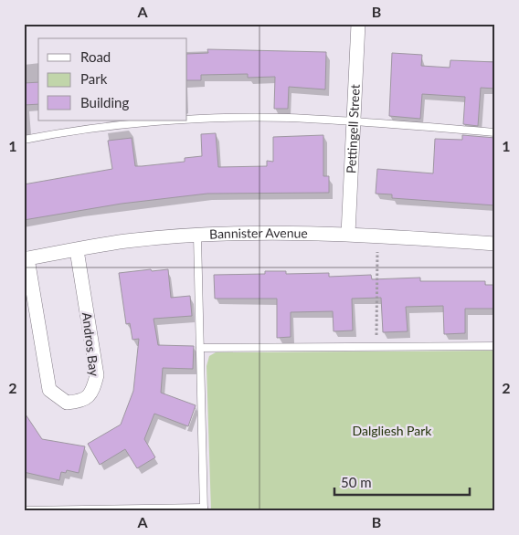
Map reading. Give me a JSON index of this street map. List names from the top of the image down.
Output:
{
  "streets": {
    "street": ["Pettingell Street", "Bannister Avenue", "Andros Bay"]
  },
  "crossings": [
    ["Pettingell Street", "Bannister Avenue"],
    ["Bannister Avenue", "Andros Bay"]
  ],
  "parks": ["Dalgliesh Park"],
  "legend": ["Road", "Park", "Building"],
  "scale_bar": "50 m",
  "grid": {
    "columns": ["A", "B"],
    "rows": ["1", "2"]
  }
}
